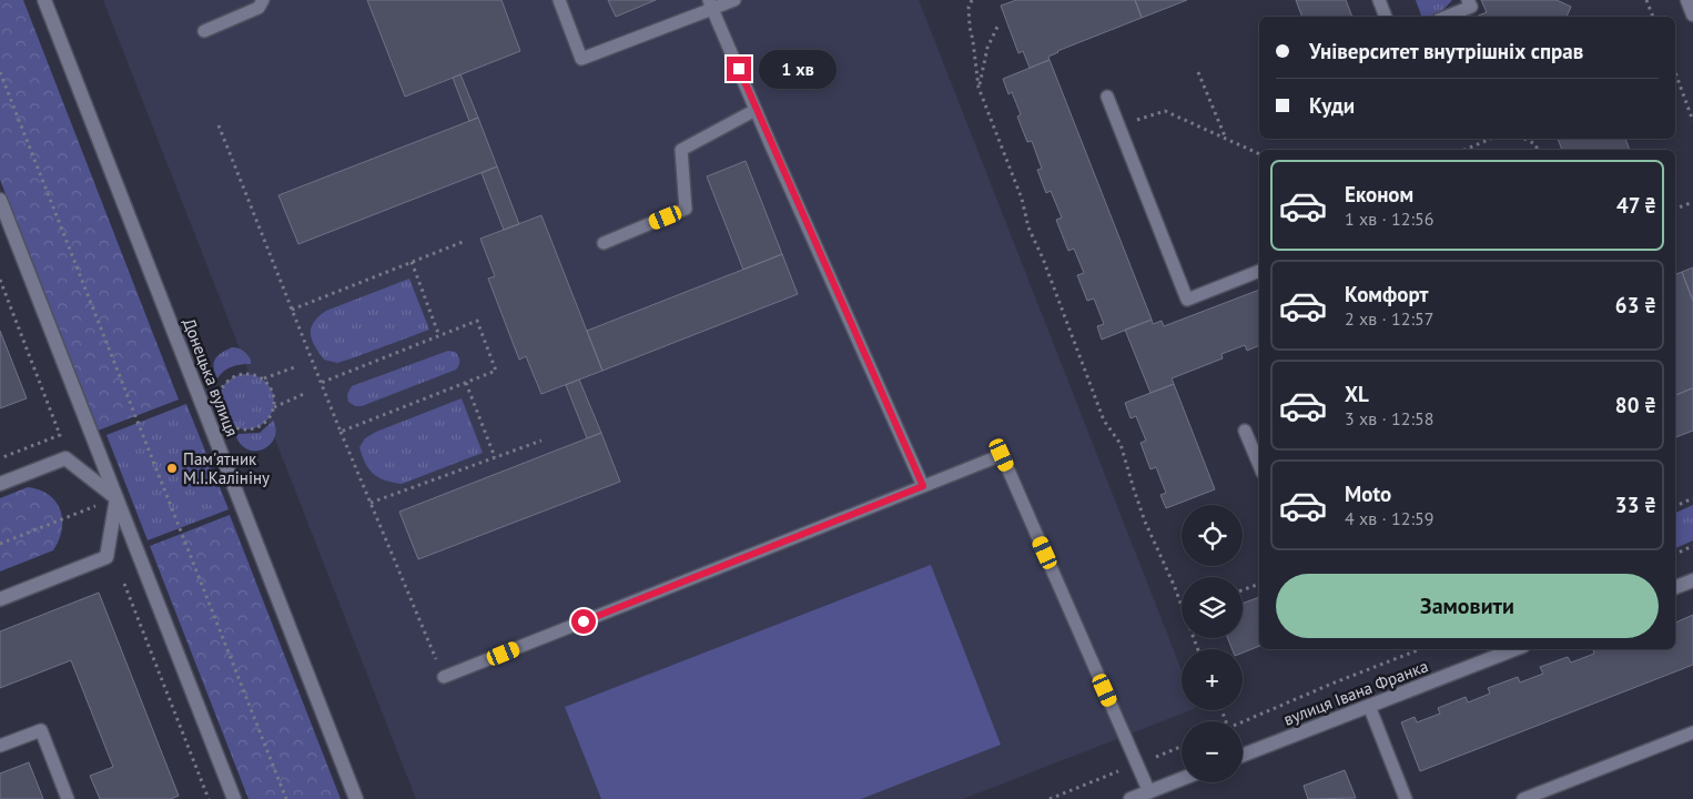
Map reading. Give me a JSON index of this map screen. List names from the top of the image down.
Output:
{
  "streets": {
    "street": ["Донецька вулиця", "вулиця Івана Франка"]
  },
  "places": ["Пам'ятник М.І.Калініну"],
  "page": {
    "banner": ["Університет внутрішніх справ", "Куди"],
    "bubble": "1 хв",
    "list": [
      {
        "name": "Економ",
        "note": "1 хв · 12:56",
        "value": "47 ₴"
      },
      {
        "name": "Комфорт",
        "note": "2 хв · 12:57",
        "value": "63 ₴"
      },
      {
        "name": "XL",
        "note": "3 хв · 12:58",
        "value": "80 ₴"
      },
      {
        "name": "Moto",
        "note": "4 хв · 12:59",
        "value": "33 ₴"
      }
    ],
    "map_buttons": ["+", "−"],
    "buttons": "Замовити"
  }
}
